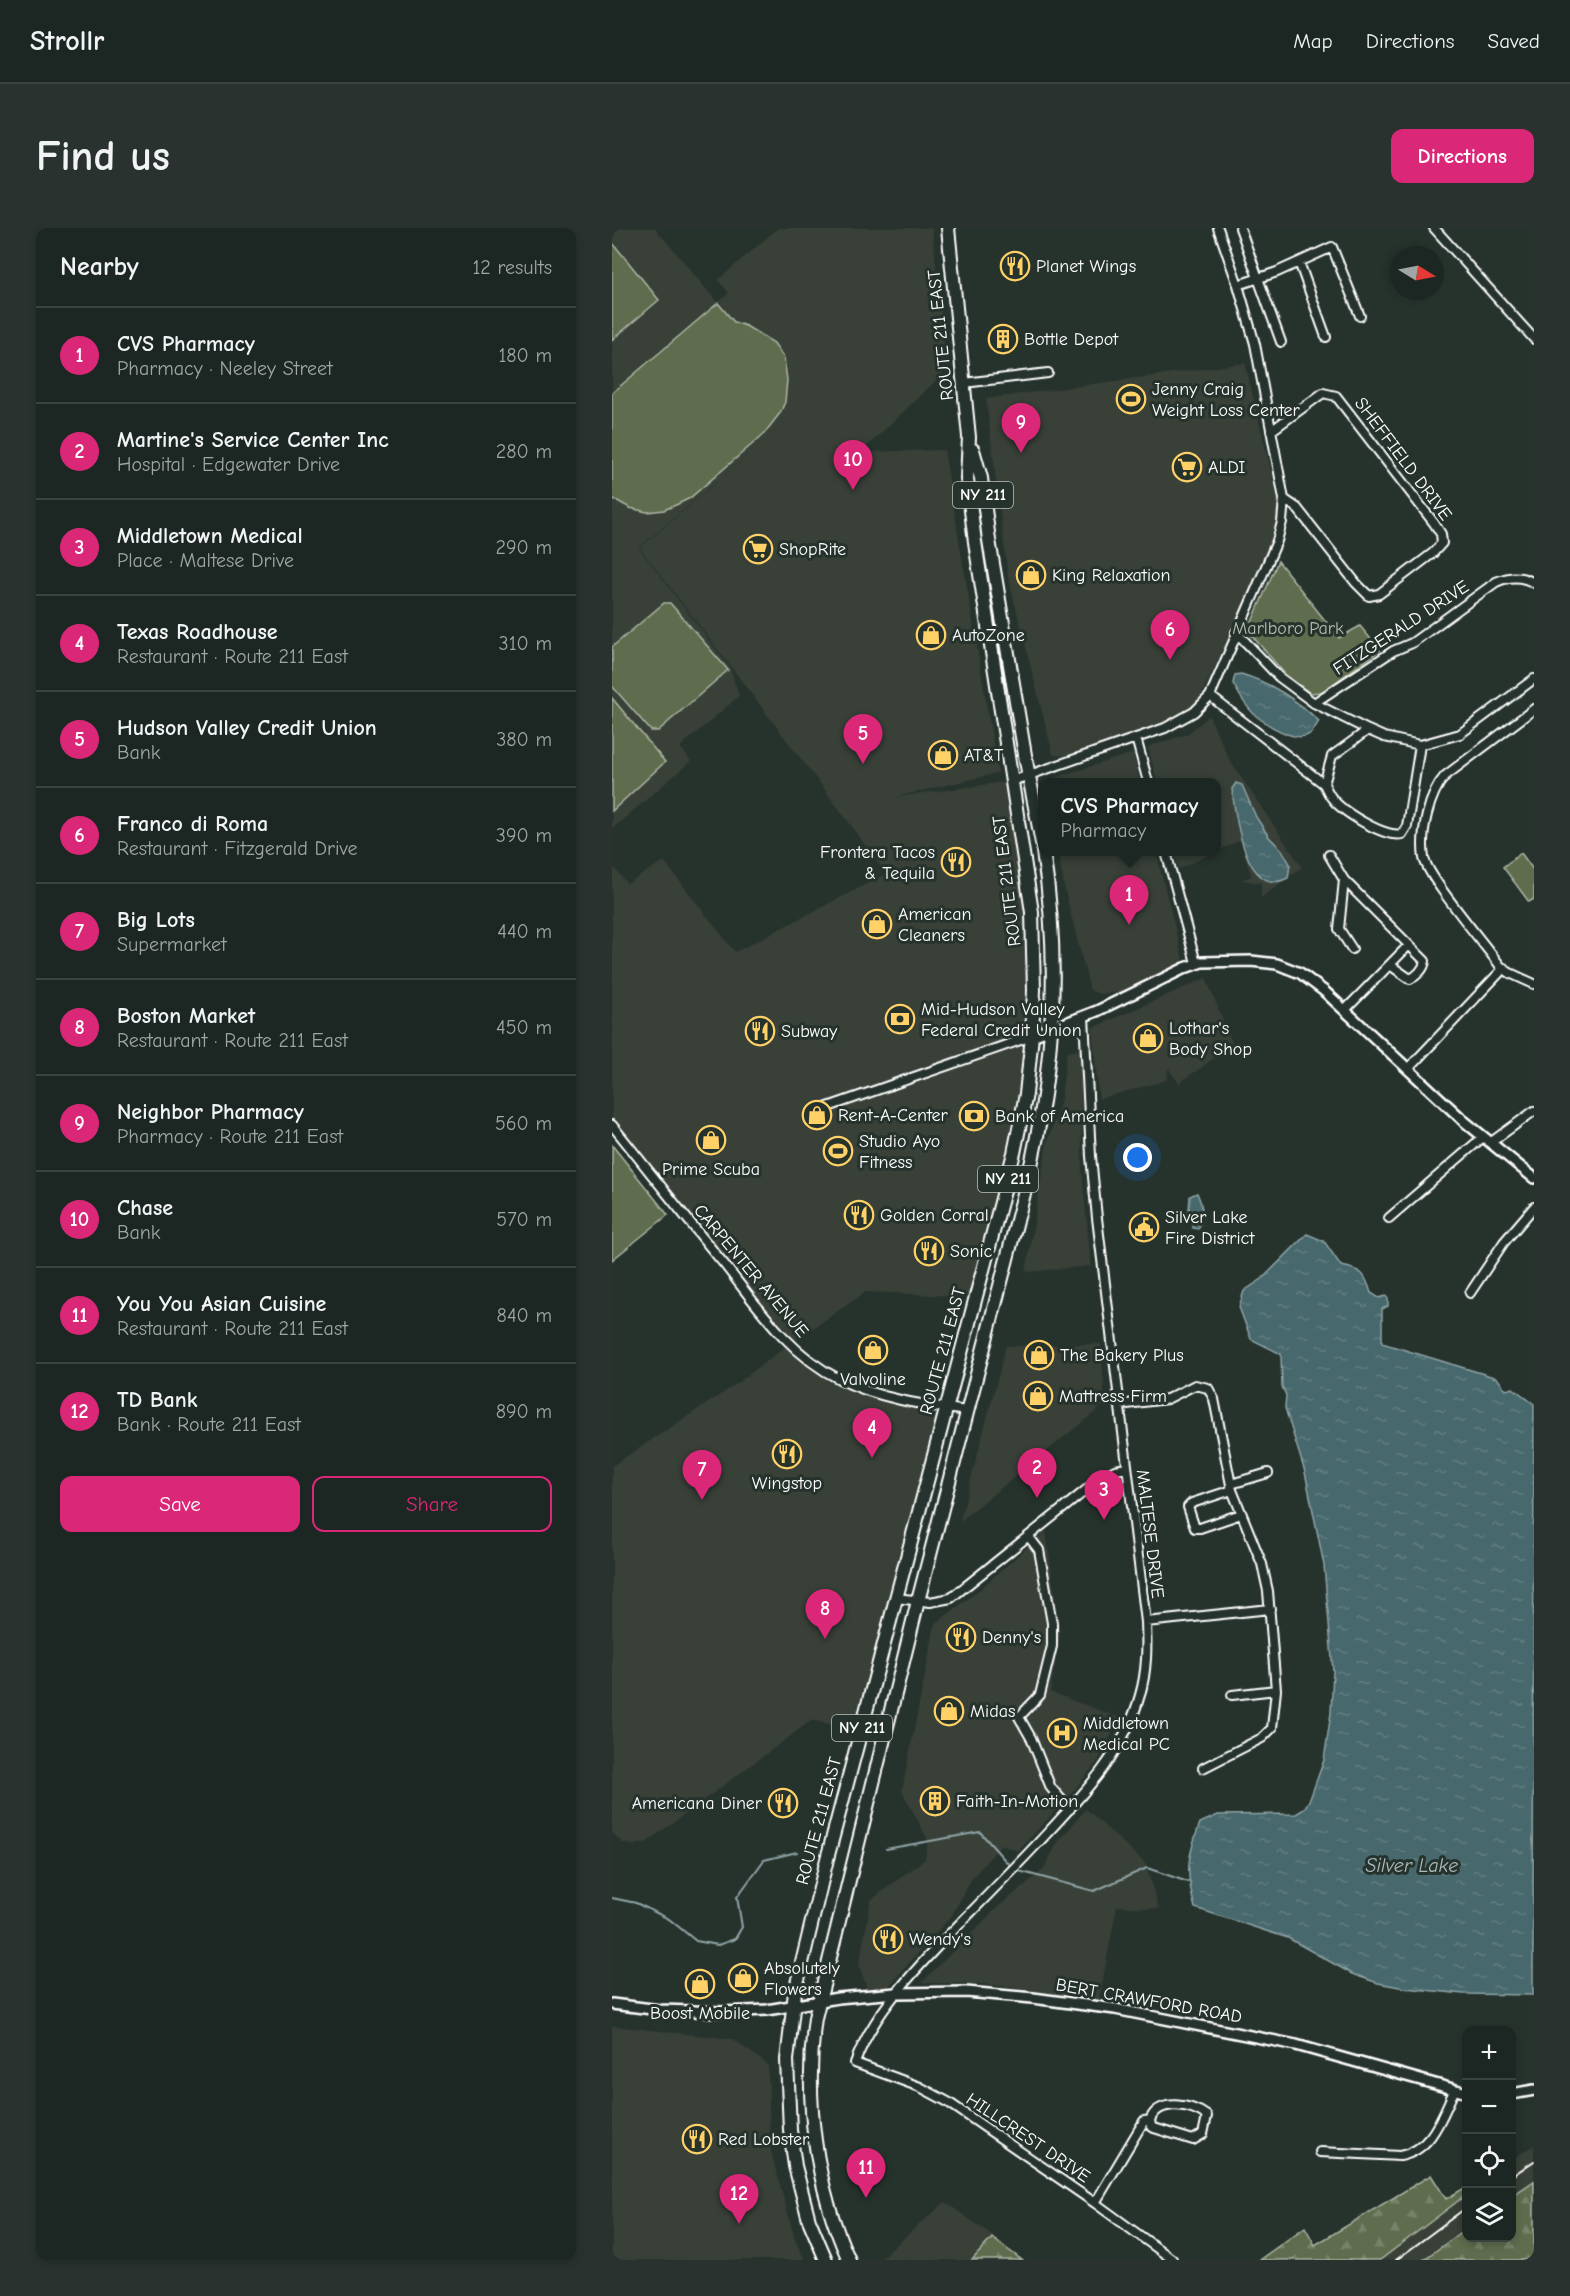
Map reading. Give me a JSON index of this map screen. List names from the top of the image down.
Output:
{
  "streets": {
    "main road": ["ROUTE 211 EAST", "NY 211"],
    "street": [
      "SHEFFIELD DRIVE",
      "FITZGERALD DRIVE",
      "CARPENTER AVENUE",
      "MALTESE DRIVE",
      "BERT CRAWFORD ROAD",
      "HILLCREST DRIVE"
    ]
  },
  "crossings": [
    ["ROUTE 211 EAST", "CARPENTER AVENUE"],
    ["ROUTE 211 EAST", "BERT CRAWFORD ROAD"],
    ["NY 211", "CARPENTER AVENUE"],
    ["NY 211", "BERT CRAWFORD ROAD"],
    ["MALTESE DRIVE", "BERT CRAWFORD ROAD"],
    ["MALTESE DRIVE", "HILLCREST DRIVE"]
  ],
  "water": ["Silver Lake"],
  "parks": ["Marlboro Park"],
  "places": {
    "restaurant": [
      "Planet Wings",
      "Frontera Tacos & Tequila",
      "Subway",
      "Golden Corral",
      "Sonic",
      "Wingstop",
      "Denny's",
      "Americana Diner",
      "Wendy's",
      "Red Lobster"
    ],
    "building": ["Bottle Depot", "Faith-In-Motion"],
    "sports": ["Jenny Craig Weight Loss Center", "Studio Ayo Fitness"],
    "supermarket": ["ALDI", "ShopRite"],
    "shop": [
      "King Relaxation",
      "AutoZone",
      "AT&T",
      "American Cleaners",
      "Lothar's Body Shop",
      "Rent-A-Center",
      "Prime Scuba",
      "Valvoline",
      "The Bakery Plus",
      "Mattress Firm",
      "Midas",
      "Absolutely Flowers",
      "Boost Mobile"
    ],
    "bank": ["Mid-Hudson Valley Federal Credit Union", "Bank of America"],
    "public building": ["Silver Lake Fire District"],
    "hospital": ["Middletown Medical PC"]
  },
  "north": "right",
  "page": {
    "header": "Strollr",
    "nav": ["Map", "Directions", "Saved"],
    "buttons": [
      "Directions",
      ["Save", "Share"]
    ],
    "title": "Find us",
    "heading": ["Nearby", "12 results"],
    "list": [
      {
        "mark": "1",
        "name": "CVS Pharmacy",
        "note": "Pharmacy · Neeley Street",
        "value": "180 m"
      },
      {
        "mark": "2",
        "name": "Martine's Service Center Inc",
        "note": "Hospital · Edgewater Drive",
        "value": "280 m"
      },
      {
        "mark": "3",
        "name": "Middletown Medical",
        "note": "Place · Maltese Drive",
        "value": "290 m"
      },
      {
        "mark": "4",
        "name": "Texas Roadhouse",
        "note": "Restaurant · Route 211 East",
        "value": "310 m"
      },
      {
        "mark": "5",
        "name": "Hudson Valley Credit Union",
        "note": "Bank",
        "value": "380 m"
      },
      {
        "mark": "6",
        "name": "Franco di Roma",
        "note": "Restaurant · Fitzgerald Drive",
        "value": "390 m"
      },
      {
        "mark": "7",
        "name": "Big Lots",
        "note": "Supermarket",
        "value": "440 m"
      },
      {
        "mark": "8",
        "name": "Boston Market",
        "note": "Restaurant · Route 211 East",
        "value": "450 m"
      },
      {
        "mark": "9",
        "name": "Neighbor Pharmacy",
        "note": "Pharmacy · Route 211 East",
        "value": "560 m"
      },
      {
        "mark": "10",
        "name": "Chase",
        "note": "Bank",
        "value": "570 m"
      },
      {
        "mark": "11",
        "name": "You You Asian Cuisine",
        "note": "Restaurant · Route 211 East",
        "value": "840 m"
      },
      {
        "mark": "12",
        "name": "TD Bank",
        "note": "Bank · Route 211 East",
        "value": "890 m"
      }
    ],
    "pins": [
      "9",
      "10",
      "6",
      "5",
      "1",
      "4",
      "2",
      "7",
      "3",
      "8",
      "11",
      "12"
    ],
    "popup": ["CVS Pharmacy", "Pharmacy"],
    "map_buttons": ["+", "−"]
  }
}
